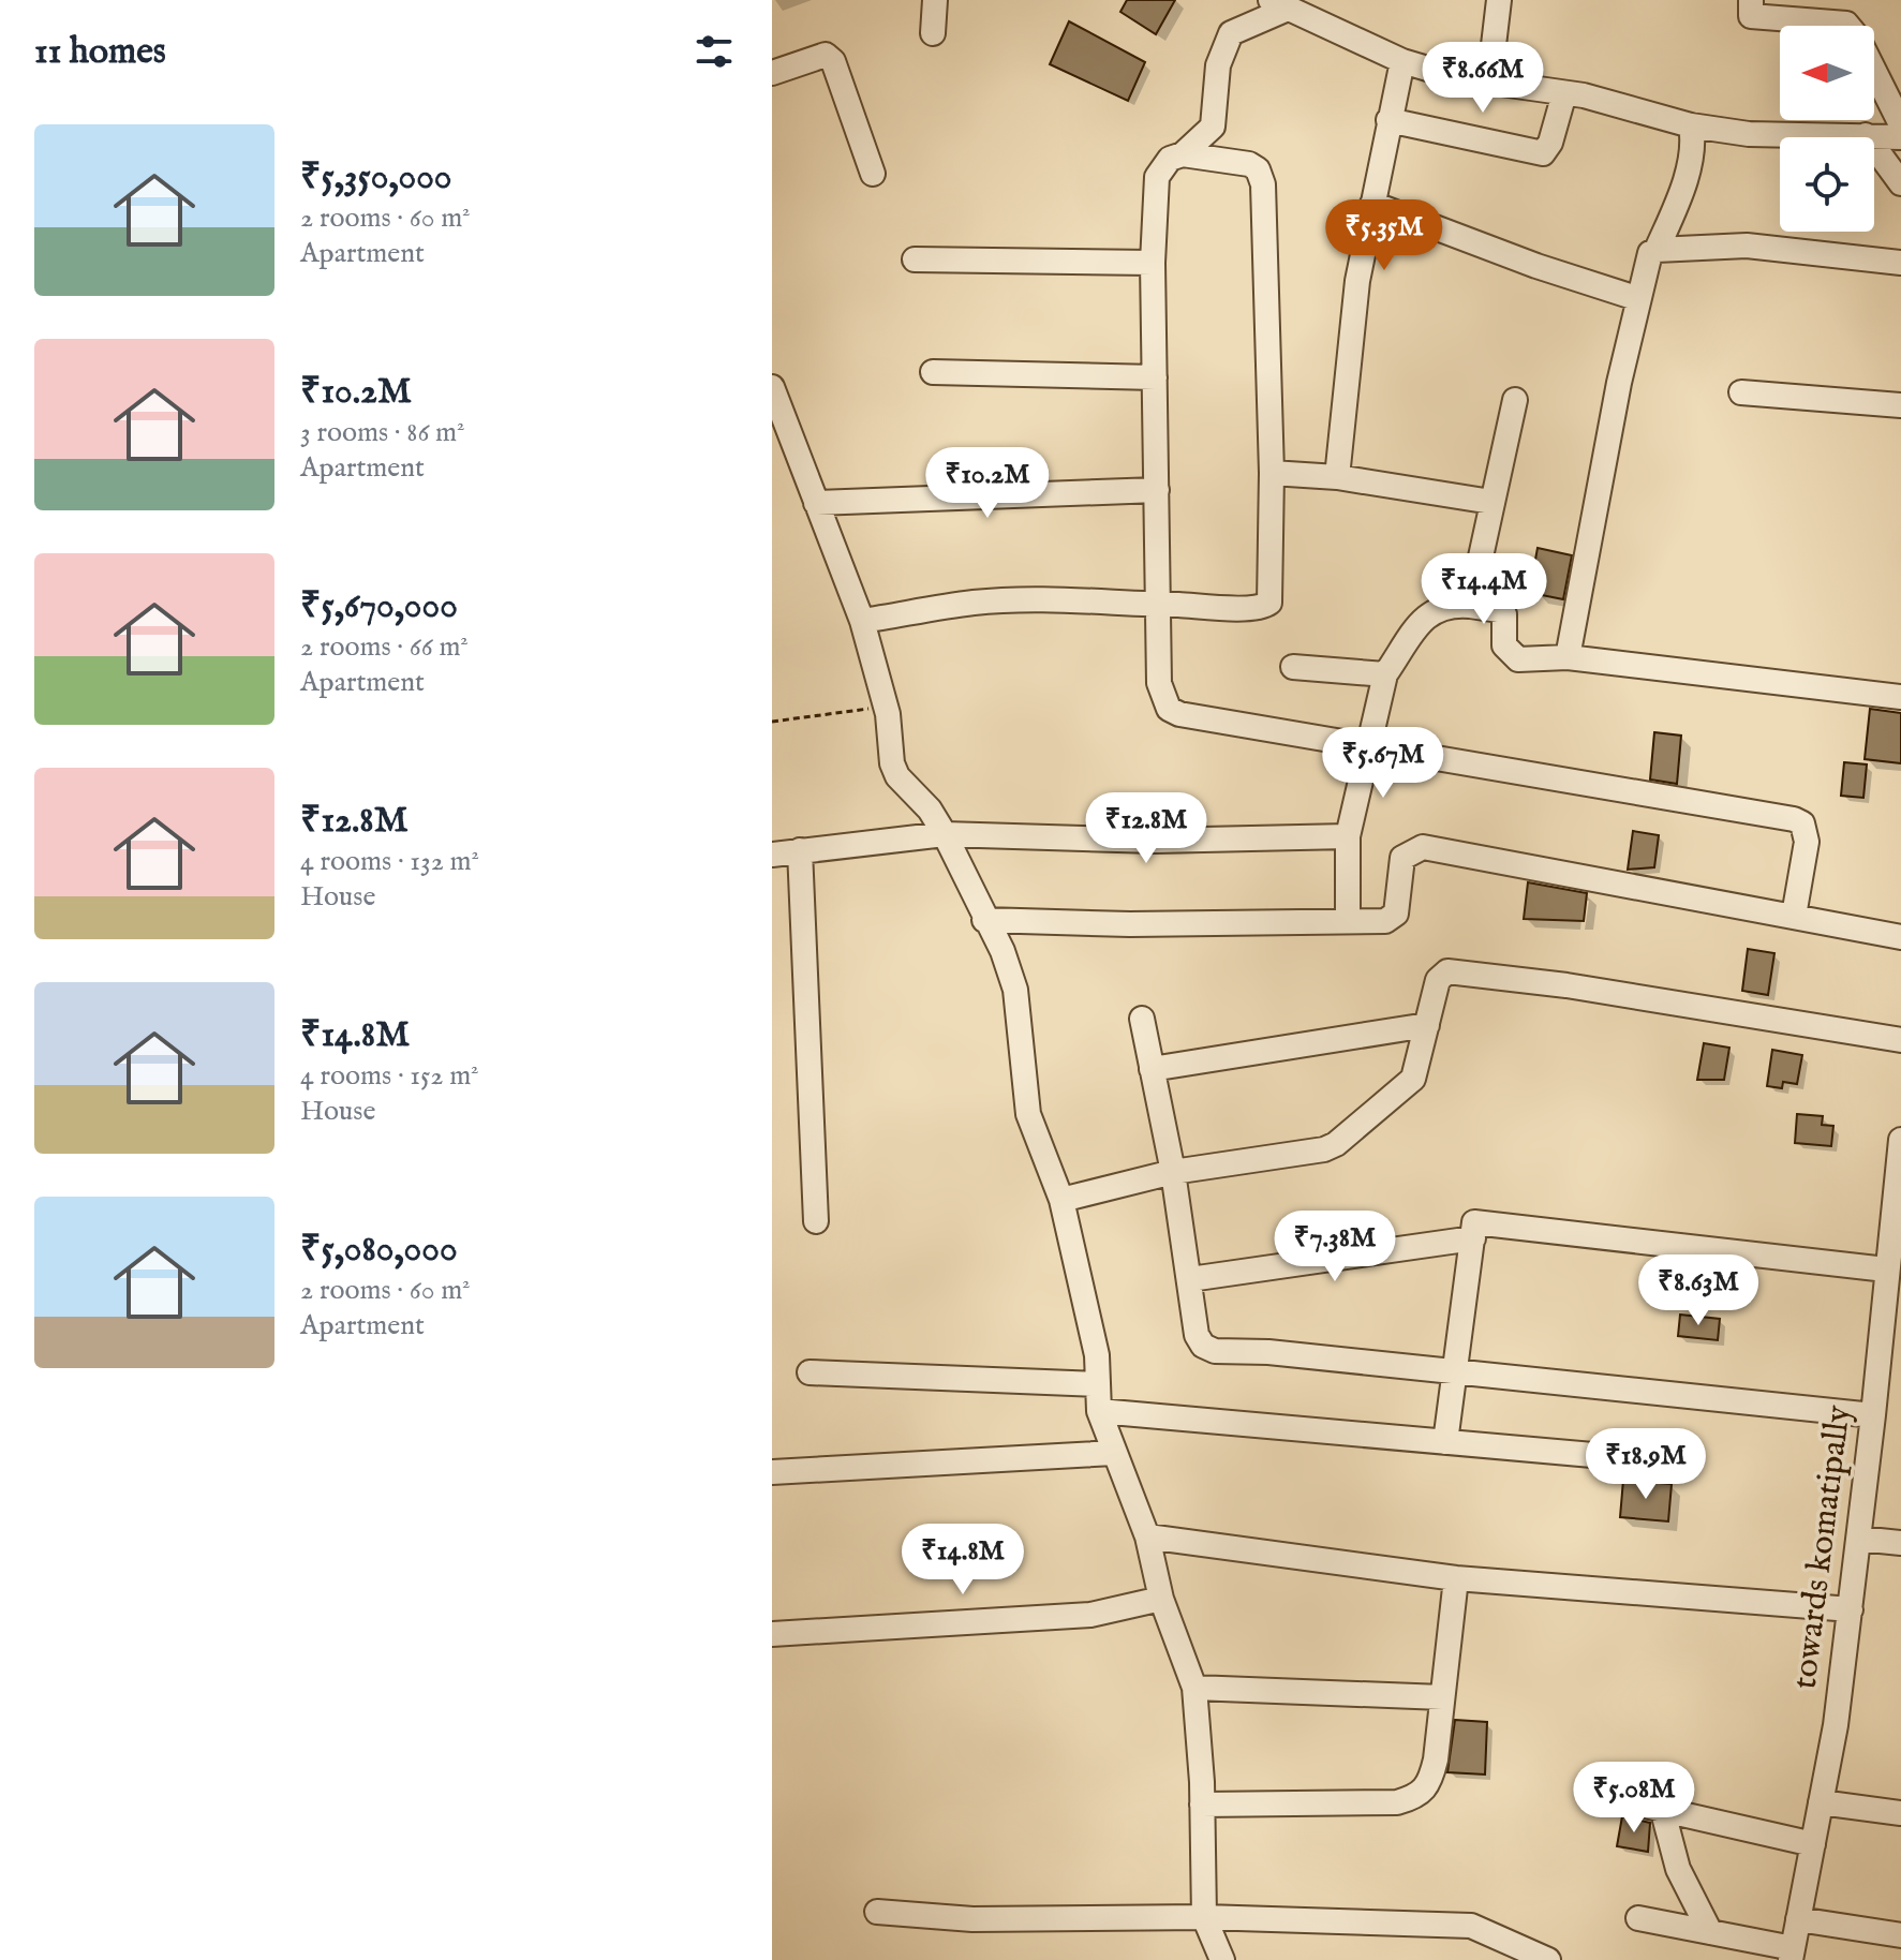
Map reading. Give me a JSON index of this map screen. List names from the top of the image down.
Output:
{
  "streets": {
    "street": ["towards komatipally"]
  },
  "north": "left",
  "page": {
    "heading": "11 homes",
    "price": [
      "₹8.66M",
      "₹5.35M",
      "₹10.2M",
      "₹14.4M",
      "₹5.67M",
      "₹12.8M",
      "₹7.38M",
      "₹8.63M",
      "₹18.9M",
      "₹14.8M",
      "₹5.08M"
    ],
    "list": [
      {
        "name": "₹5,350,000",
        "note": "2 rooms · 60 m² · Apartment"
      },
      {
        "name": "₹10.2M",
        "note": "3 rooms · 86 m² · Apartment"
      },
      {
        "name": "₹5,670,000",
        "note": "2 rooms · 66 m² · Apartment"
      },
      {
        "name": "₹12.8M",
        "note": "4 rooms · 132 m² · House"
      },
      {
        "name": "₹14.8M",
        "note": "4 rooms · 152 m² · House"
      },
      {
        "name": "₹5,080,000",
        "note": "2 rooms · 60 m² · Apartment"
      }
    ]
  }
}
